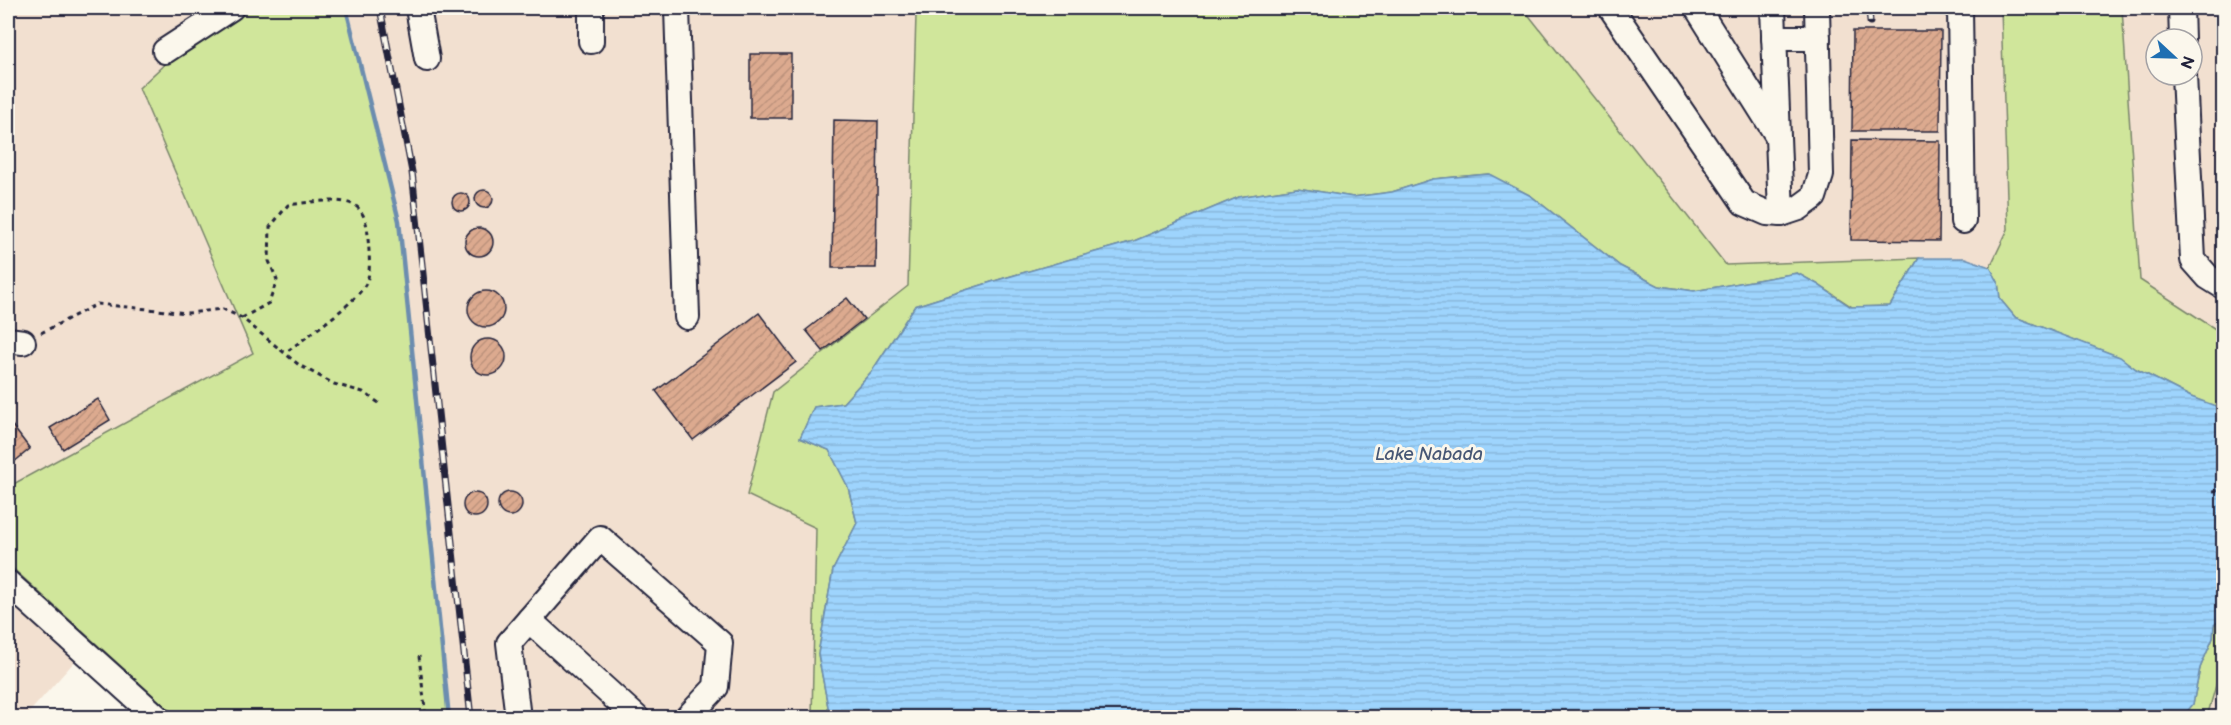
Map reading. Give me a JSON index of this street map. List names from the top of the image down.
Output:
{
  "water": ["Lake Nabada"],
  "north": "right"
}
